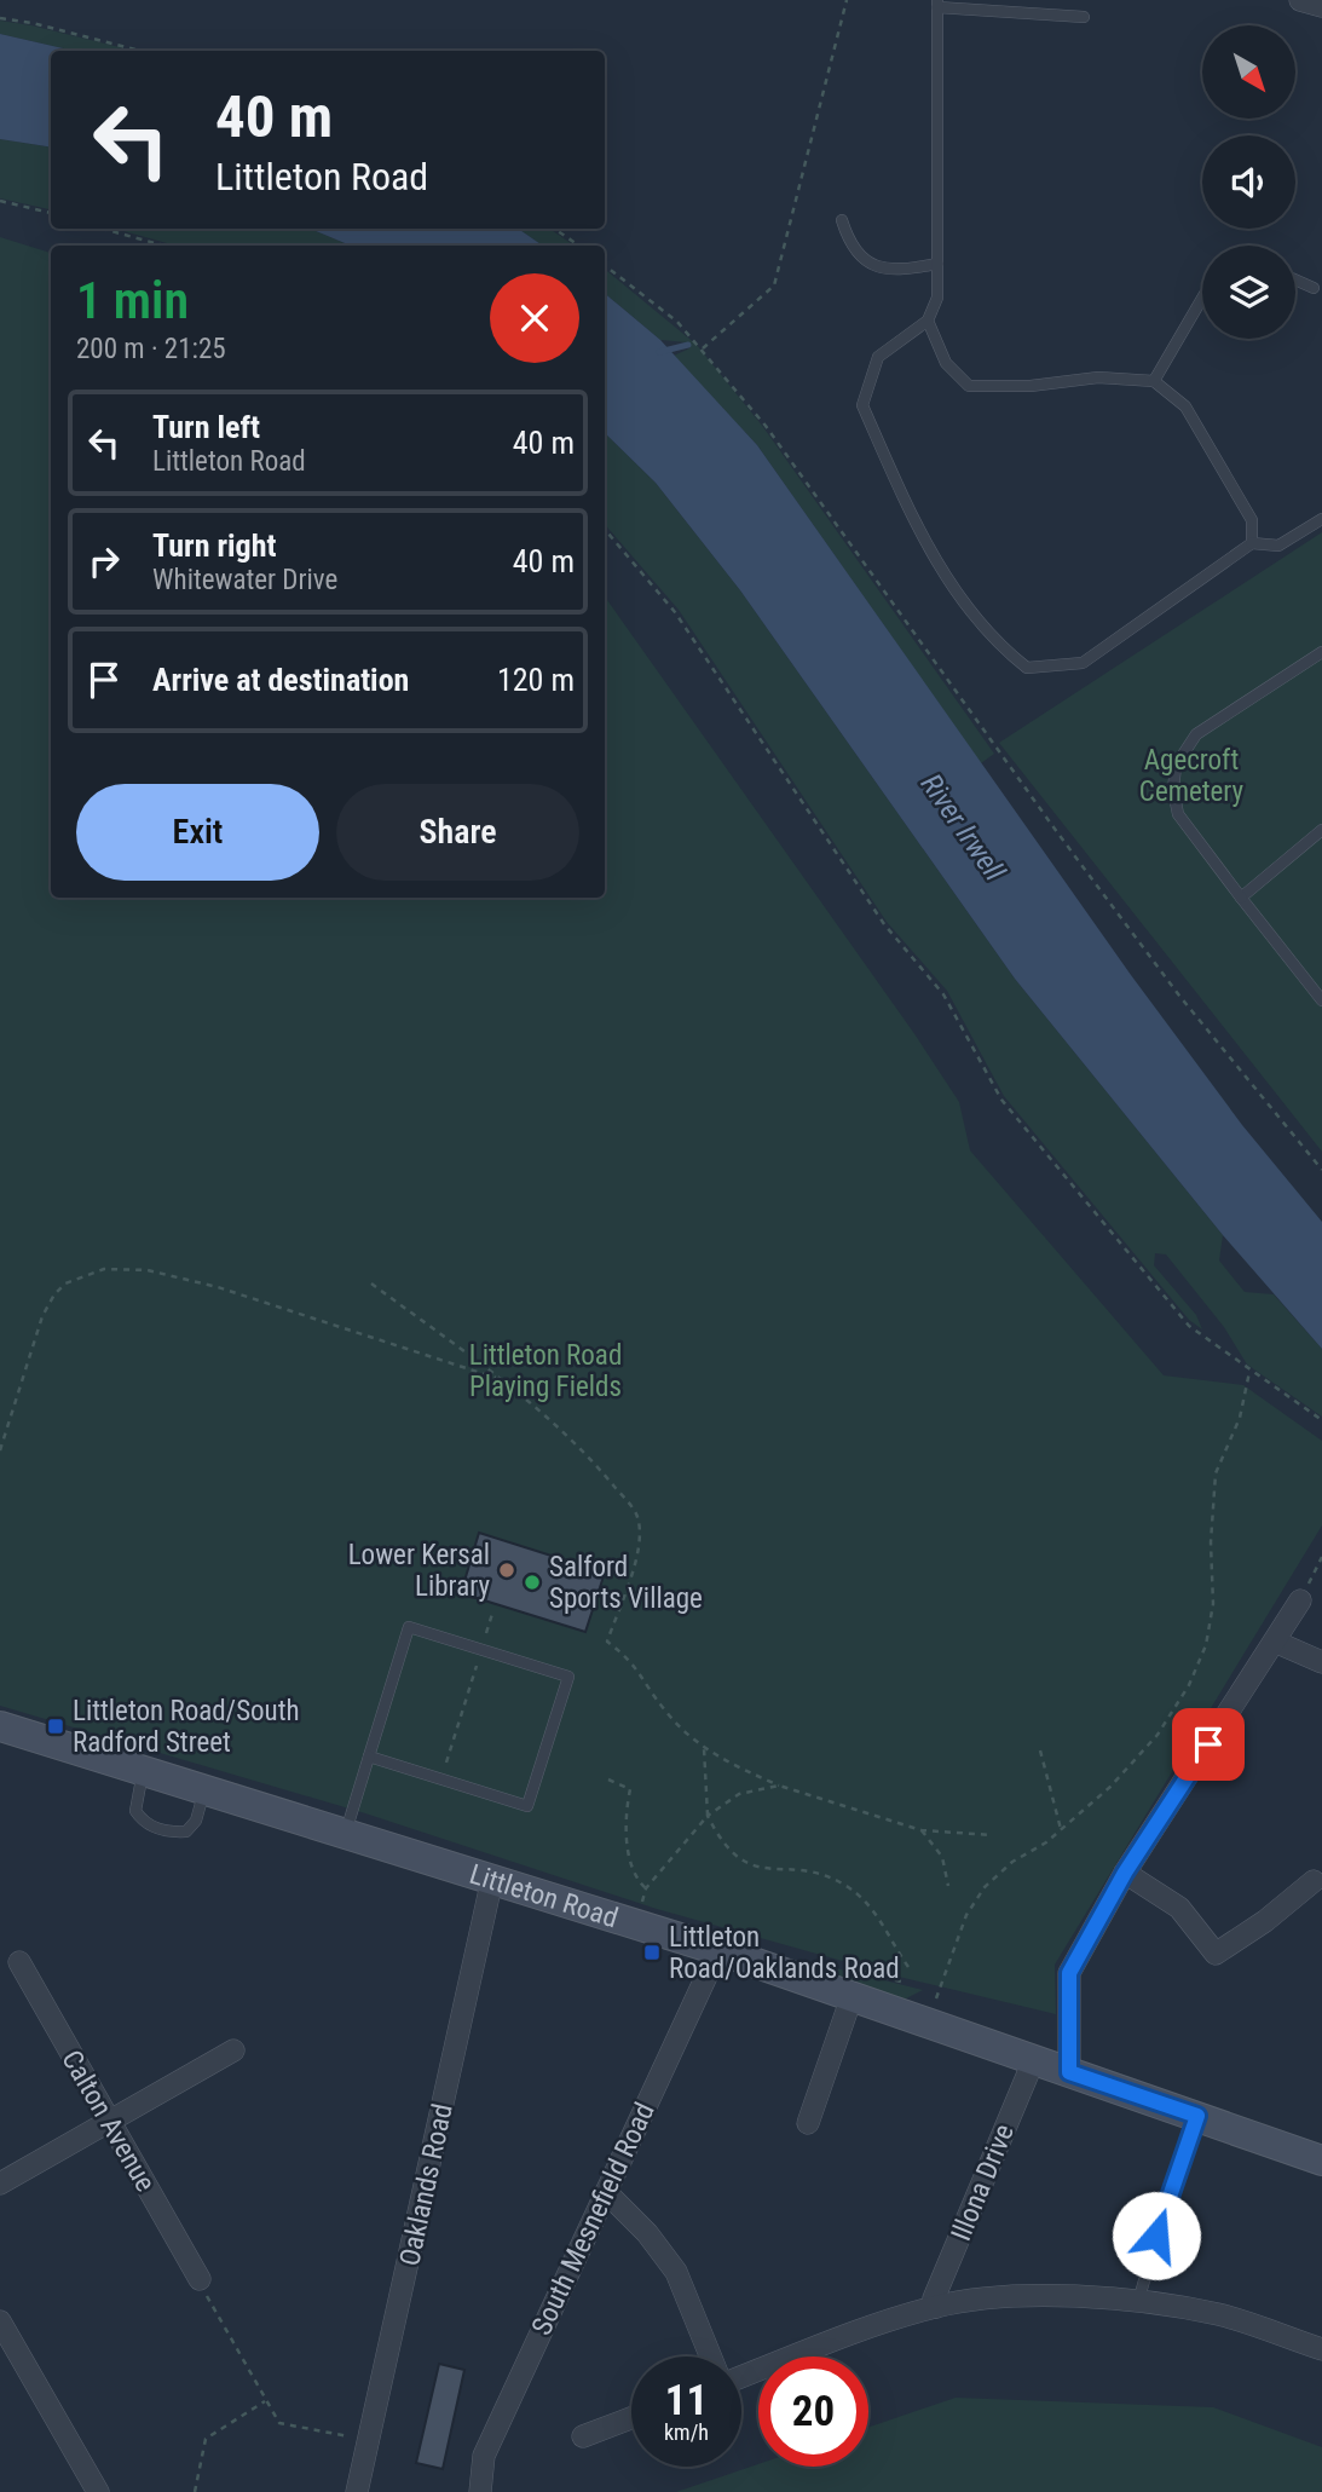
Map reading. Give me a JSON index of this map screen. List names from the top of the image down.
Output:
{
  "streets": {
    "street": [
      "Littleton Road",
      "Calton Avenue",
      "Illona Drive",
      "Oaklands Road",
      "South Mesnefield Road"
    ]
  },
  "crossings": [
    ["Littleton Road", "Illona Drive"],
    ["Littleton Road", "Oaklands Road"],
    ["Littleton Road", "South Mesnefield Road"]
  ],
  "water": ["River Irwell"],
  "parks": ["Agecroft Cemetery", "Littleton Road Playing Fields"],
  "places": {
    "other": ["Lower Kersal Library", "Salford Sports Village"],
    "transit": ["Littleton Road/South Radford Street", "Littleton Road/Oaklands Road"]
  },
  "north": "bottom right",
  "page": {
    "turn": ["40 m", "Littleton Road"],
    "heading": ["1 min", "200 m · 21:25"],
    "list": [
      {
        "name": "Turn left",
        "note": "Littleton Road",
        "value": "40 m"
      },
      {
        "name": "Turn right",
        "note": "Whitewater Drive",
        "value": "40 m"
      },
      {
        "name": "Arrive at destination",
        "value": "120 m"
      }
    ],
    "buttons": ["Exit", "Share"],
    "speed": "11 km/h",
    "limit": "20"
  }
}
